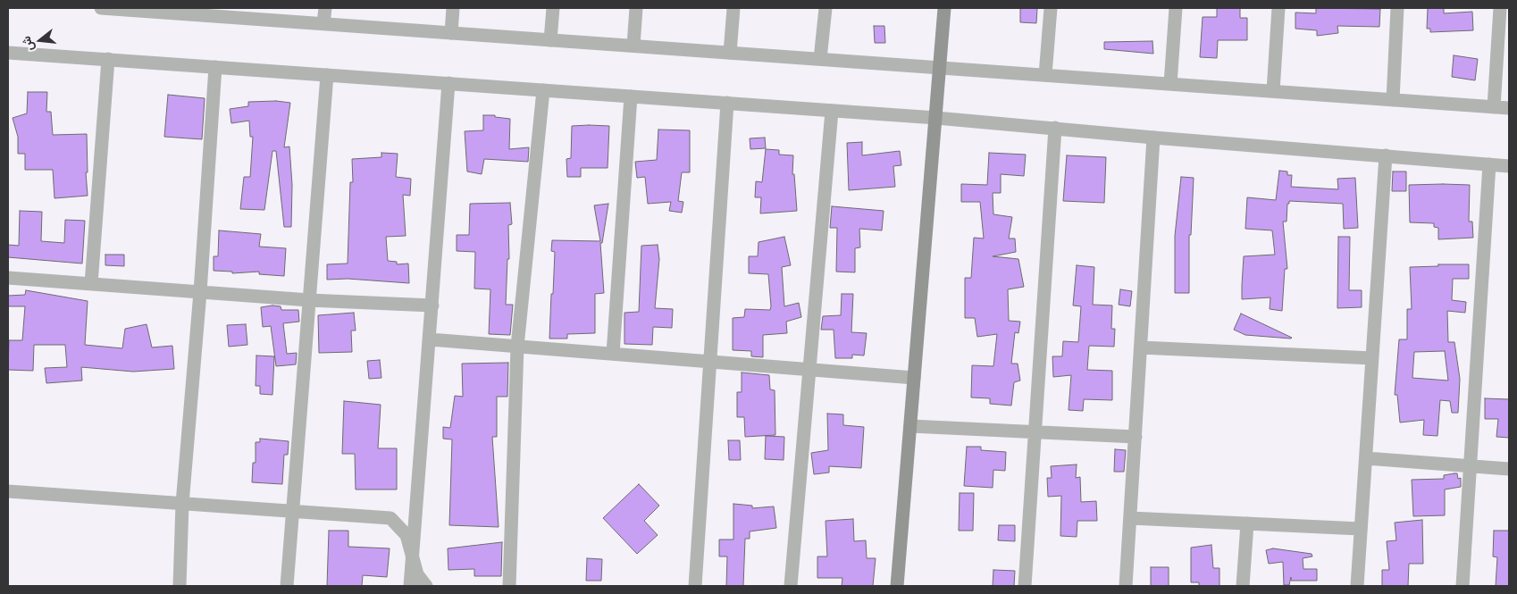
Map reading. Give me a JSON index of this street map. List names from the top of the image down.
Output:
{
  "north": "left"
}
